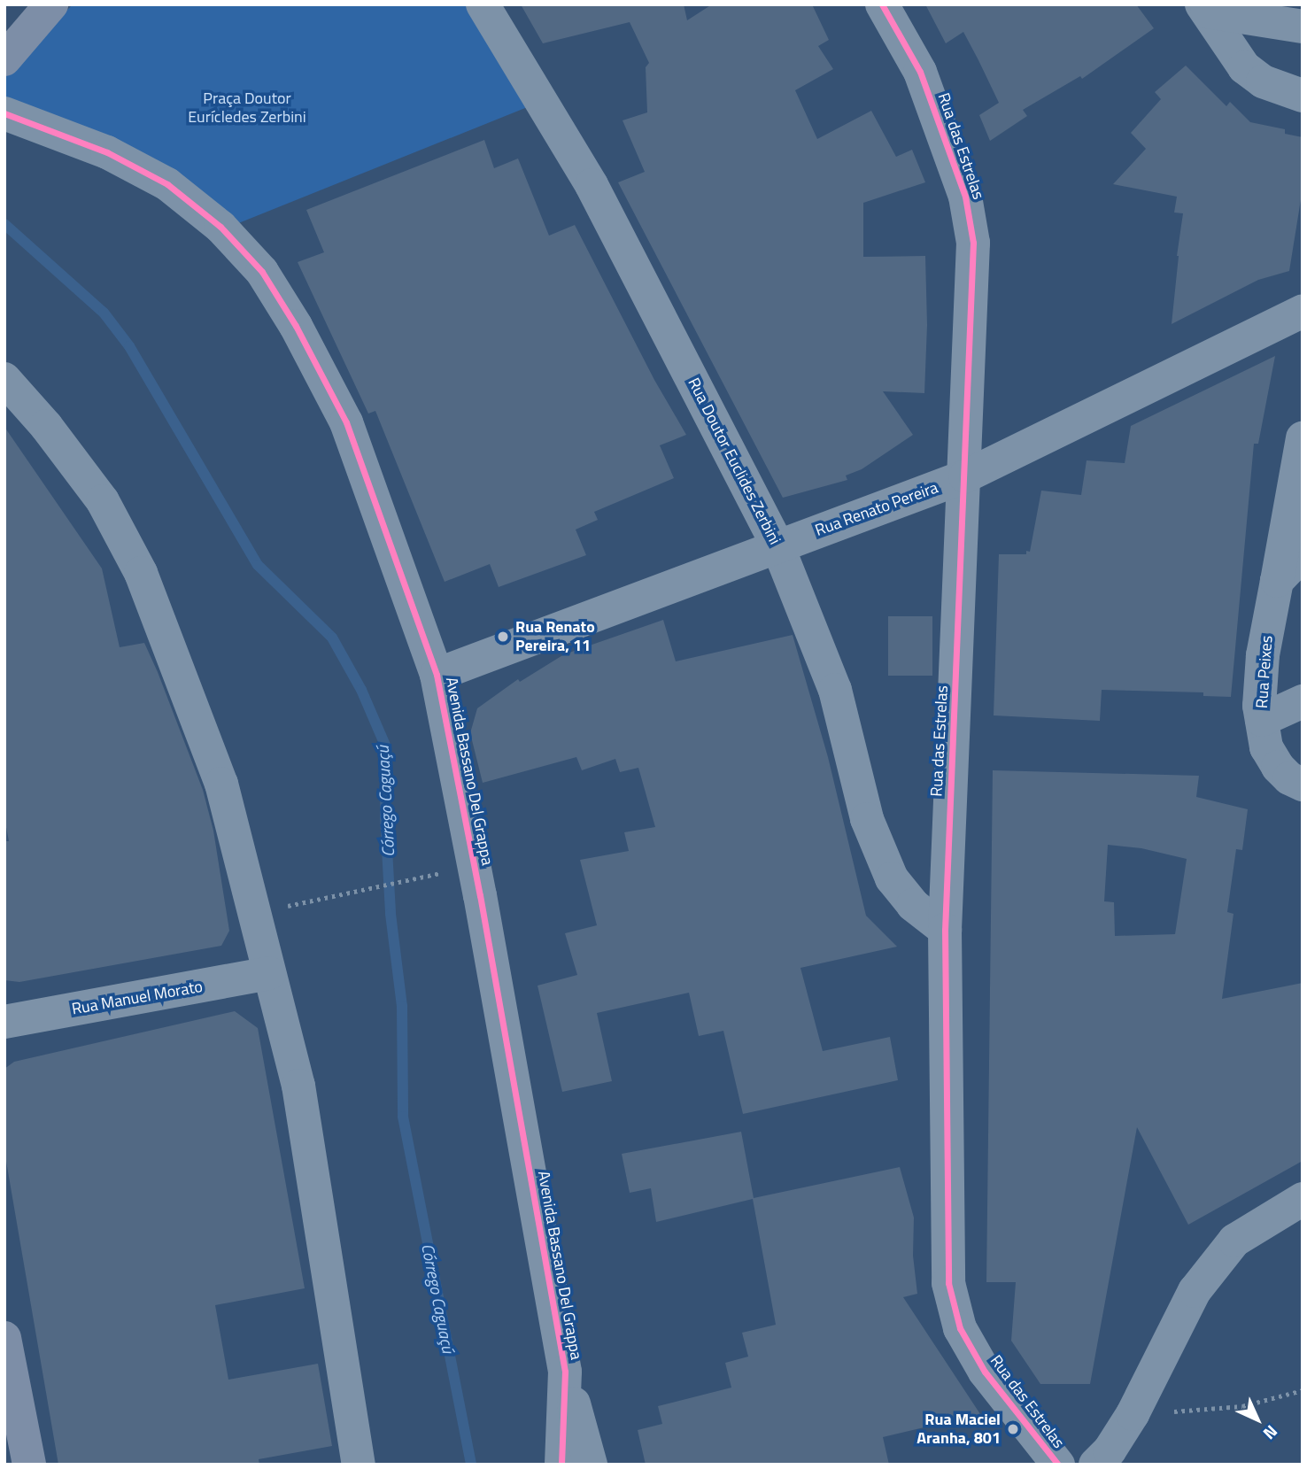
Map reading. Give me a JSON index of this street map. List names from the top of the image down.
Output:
{
  "streets": {
    "street": [
      "Rua das Estrelas",
      "Rua Doutor Euclides Zerbini",
      "Rua Renato Pereira",
      "Rua Peixes",
      "Avenida Bassano Del Grappa",
      "Rua Manuel Morato"
    ]
  },
  "crossings": [
    ["Rua das Estrelas", "Rua Doutor Euclides Zerbini"],
    ["Rua das Estrelas", "Rua Renato Pereira"],
    ["Rua Doutor Euclides Zerbini", "Rua Renato Pereira"],
    ["Rua Renato Pereira", "Avenida Bassano Del Grappa"]
  ],
  "water": ["Córrego Caguaçú"],
  "parks": ["Praça Doutor Eurícledes Zerbini"],
  "places": ["Rua Renato Pereira, 11", "Rua Maciel Aranha, 801"],
  "north": "bottom right"
}
